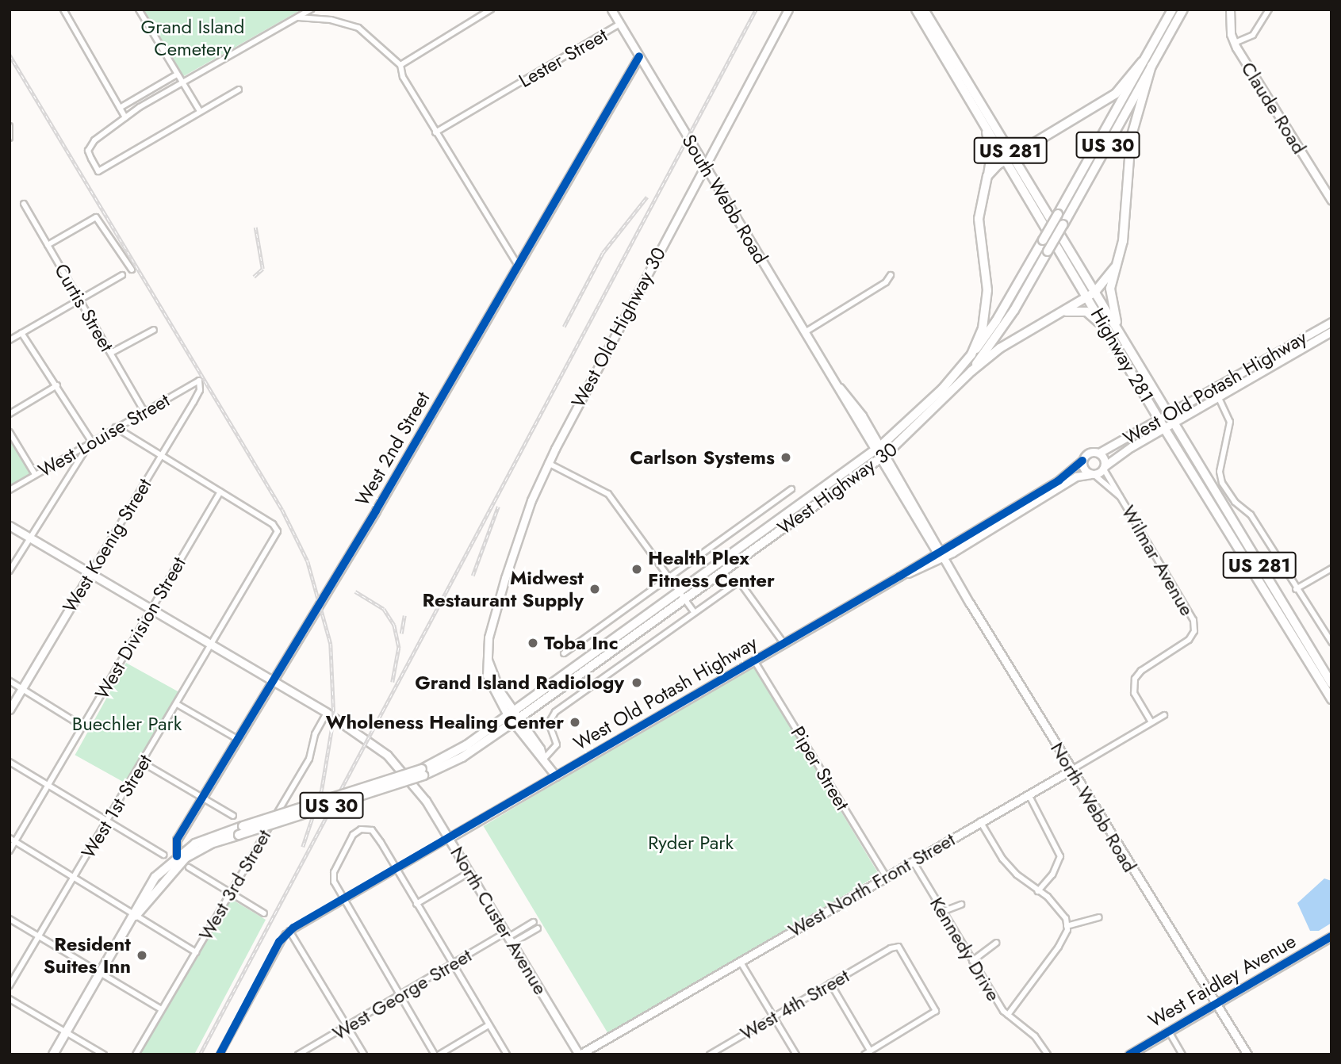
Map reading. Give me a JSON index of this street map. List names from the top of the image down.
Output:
{
  "streets": {
    "highway": [
      "US 30",
      "US 281",
      "Highway 281",
      "West 2nd Street",
      "West Highway 30"
    ],
    "street": [
      "Lester Street",
      "Claude Road",
      "South Webb Road",
      "Curtis Street",
      "West Old Highway 30",
      "West Old Potash Highway",
      "West Louise Street",
      "West Koenig Street",
      "Wilmar Avenue",
      "West Division Street",
      "Piper Street",
      "West 1st Street",
      "North Webb Road",
      "West 3rd Street",
      "West North Front Street",
      "North Custer Avenue",
      "Kennedy Drive",
      "West Faidley Avenue",
      "West George Street",
      "West 4th Street"
    ]
  },
  "crossings": [
    ["Lester Street", "South Webb Road"],
    ["South Webb Road", "West Old Highway 30"],
    ["South Webb Road", "West Old Potash Highway"],
    ["South Webb Road", "West 2nd Street"],
    ["South Webb Road", "West Highway 30"],
    ["South Webb Road", "North Webb Road"],
    ["Curtis Street", "West Louise Street"],
    ["West Old Highway 30", "West Old Potash Highway"],
    ["West Old Highway 30", "West Highway 30"],
    ["Highway 281", "West Old Potash Highway"],
    ["West Old Potash Highway", "Wilmar Avenue"],
    ["West Old Potash Highway", "Piper Street"],
    ["West Old Potash Highway", "North Webb Road"],
    ["West Old Potash Highway", "North Custer Avenue"],
    ["West Louise Street", "West Koenig Street"],
    ["West 2nd Street", "West Highway 30"],
    ["West 2nd Street", "North Custer Avenue"],
    ["West Koenig Street", "North Custer Avenue"],
    ["Wilmar Avenue", "West North Front Street"],
    ["West Division Street", "West 1st Street"],
    ["West Division Street", "North Custer Avenue"],
    ["Piper Street", "West North Front Street"],
    ["West 1st Street", "North Custer Avenue"],
    ["North Webb Road", "West North Front Street"],
    ["North Webb Road", "West Faidley Avenue"],
    ["West 3rd Street", "North Custer Avenue"],
    ["West North Front Street", "North Custer Avenue"],
    ["West North Front Street", "Kennedy Drive"],
    ["North Custer Avenue", "West George Street"]
  ],
  "parks": ["Grand Island Cemetery", "Buechler Park", "Ryder Park"],
  "places": [
    "Carlson Systems",
    "Health Plex Fitness Center",
    "Midwest Restaurant Supply",
    "Toba Inc",
    "Grand Island Radiology",
    "Wholeness Healing Center",
    "Resident Suites Inn"
  ]
}
